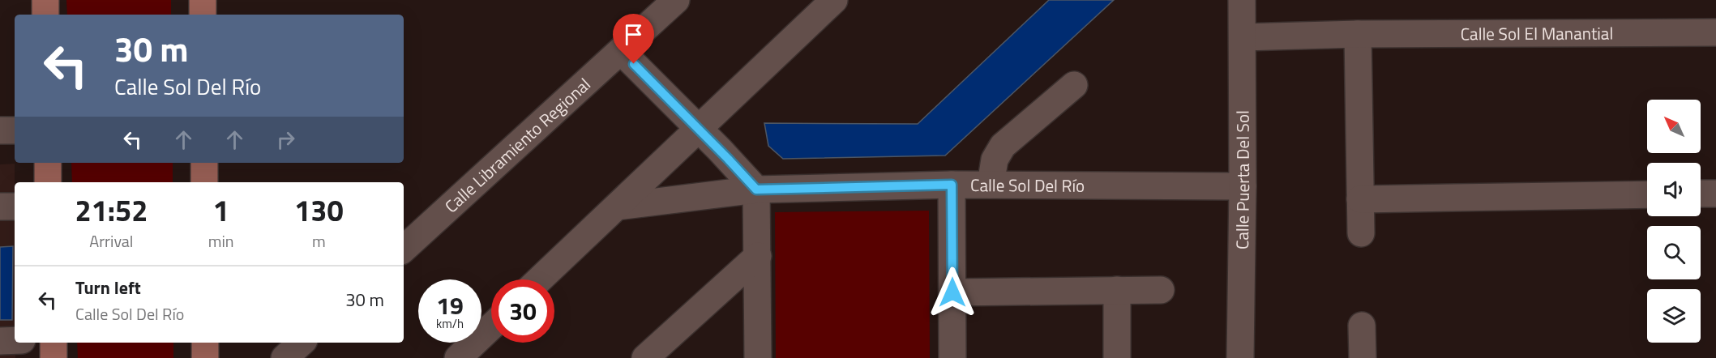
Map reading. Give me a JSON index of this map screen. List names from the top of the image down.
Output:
{
  "streets": {
    "street": [
      "Calle Sol El Manantial",
      "Calle Libramiento Regional",
      "Calle Puerta Del Sol",
      "Calle Sol Del Río"
    ]
  },
  "crossings": [
    ["Calle Sol El Manantial", "Calle Puerta Del Sol"],
    ["Calle Puerta Del Sol", "Calle Sol Del Río"]
  ],
  "north": "top left",
  "page": {
    "turn": ["30 m", "Calle Sol Del Río"],
    "eta": [
      "21:52",
      "Arrival",
      "1",
      "min",
      "130",
      "m"
    ],
    "list": [
      {
        "name": "Turn left",
        "note": "Calle Sol Del Río",
        "value": "30 m"
      }
    ],
    "speed": "19 km/h",
    "limit": "30"
  }
}
